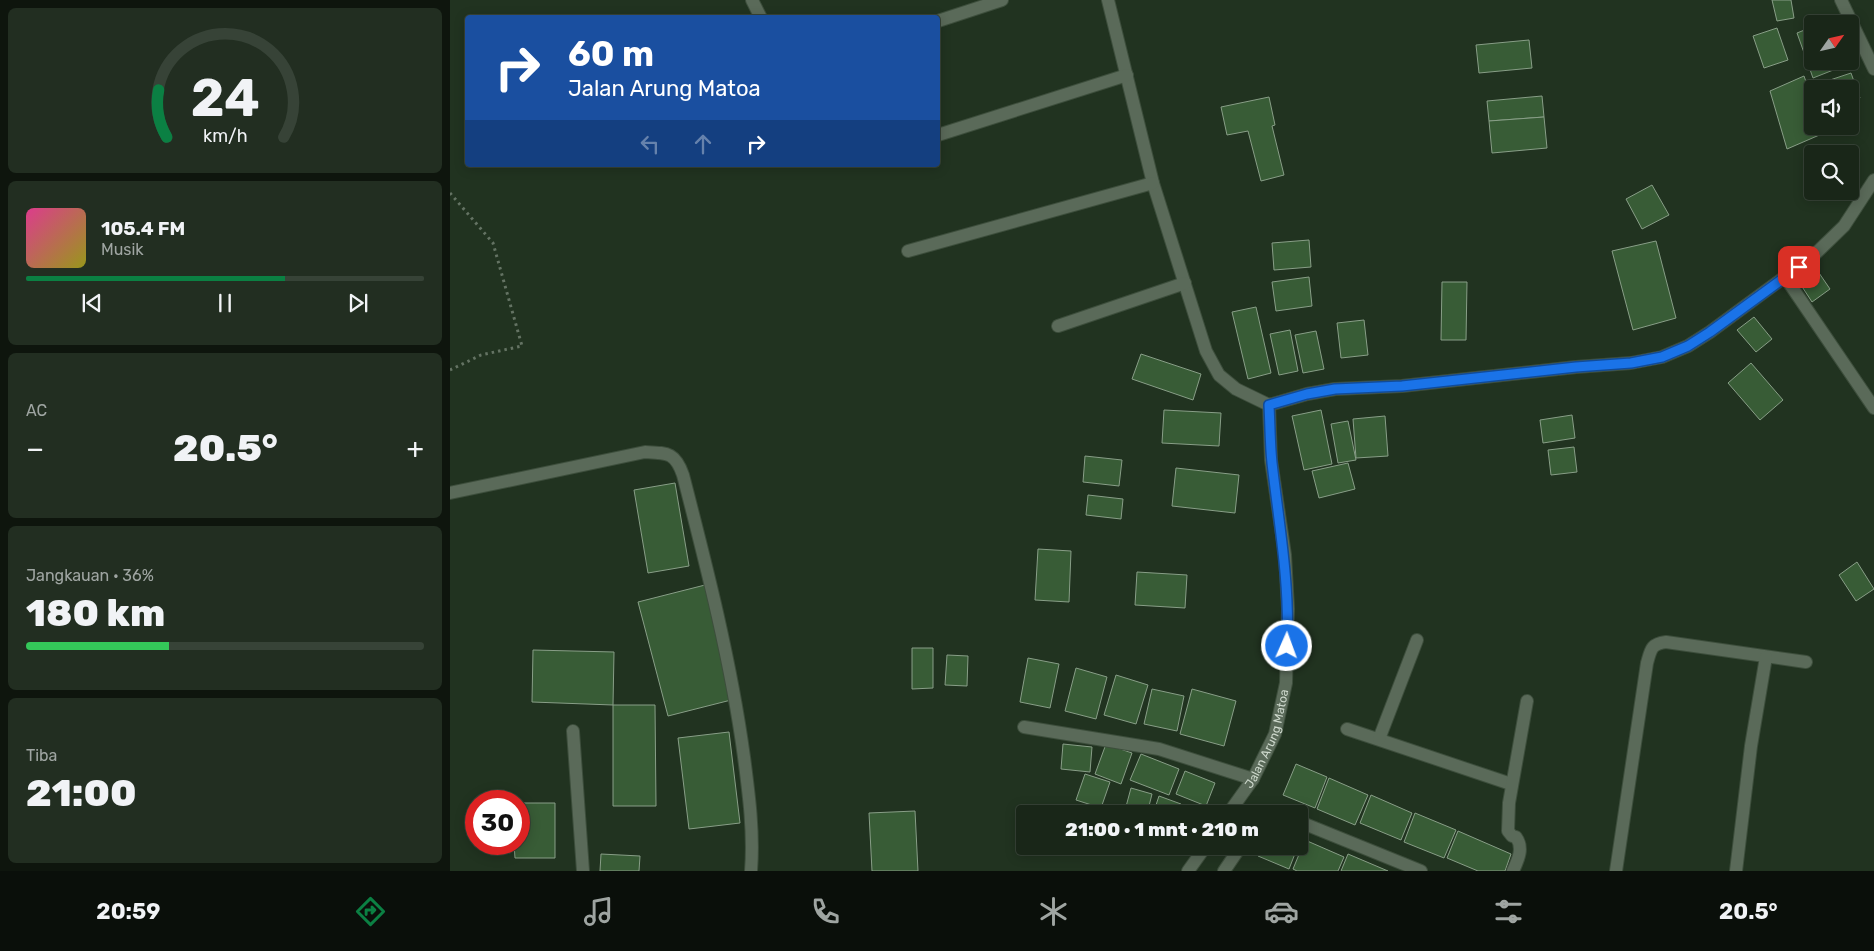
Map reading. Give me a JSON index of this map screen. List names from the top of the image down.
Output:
{
  "streets": {
    "street": ["Jalan Arung Matoa"]
  },
  "north": "top right",
  "page": {
    "turn": ["60 m", "Jalan Arung Matoa"],
    "song": ["105.4 FM", "Musik"],
    "tile": [
      "AC",
      ["Jangkauan · 36%", "180 km"],
      ["Tiba", "21:00"]
    ],
    "heat": ["−", "20.5°", "+"],
    "limit": "30",
    "trip": "21:00 · 1 mnt · 210 m",
    "tabs": ["20:59", "20.5°"],
    "gauge": ["24", "km/h"]
  }
}
